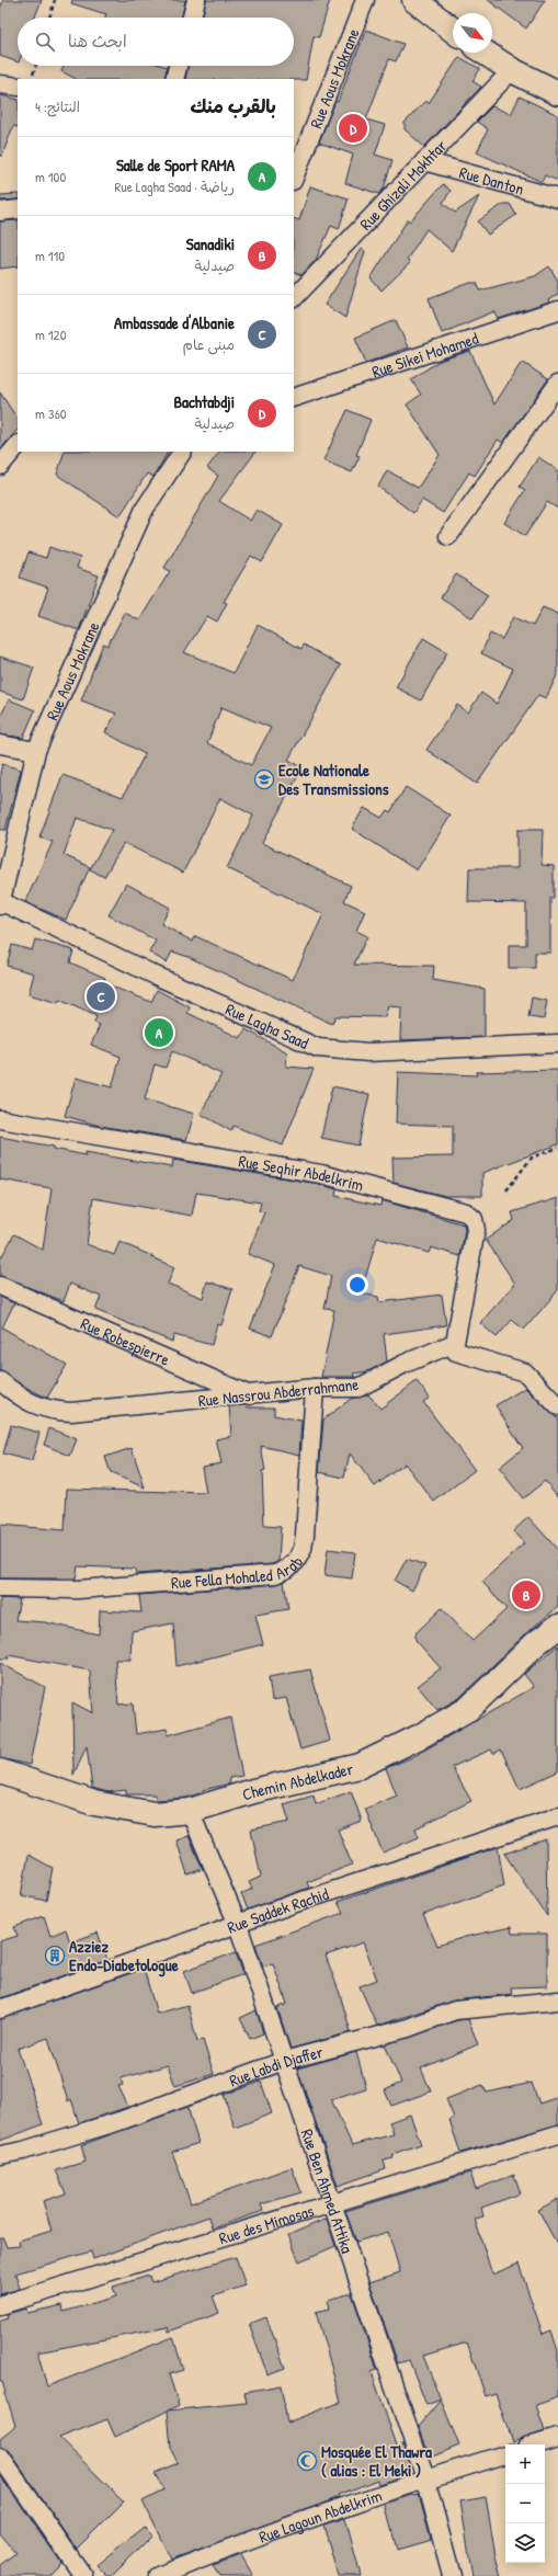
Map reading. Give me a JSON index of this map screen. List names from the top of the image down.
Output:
{
  "streets": {
    "street": [
      "Rue Aous Mokrane",
      "Rue Danton",
      "Rue Ghizali Mokhtar",
      "Rue Sikei Mohamed",
      "Rue Lagha Saad",
      "Rue Seghir Abdelkrim",
      "Rue Robespierre",
      "Rue Nassrou Abderrahmane",
      "Rue Fella Mohaled Arab",
      "Chemin Abdelkader",
      "Rue Saddek Rachid",
      "Rue Labdi Djaffer",
      "Rue Ben Ahmed Attika",
      "Rue des Mimosas",
      "Rue Lagoun Abdelkrim"
    ]
  },
  "crossings": [
    ["Rue Aous Mokrane", "Rue Lagha Saad"],
    ["Rue Danton", "Rue Ghizali Mokhtar"],
    ["Rue Seghir Abdelkrim", "Rue Nassrou Abderrahmane"],
    ["Rue Robespierre", "Rue Nassrou Abderrahmane"],
    ["Rue Nassrou Abderrahmane", "Rue Fella Mohaled Arab"],
    ["Chemin Abdelkader", "Rue Ben Ahmed Attika"],
    ["Rue Saddek Rachid", "Rue Ben Ahmed Attika"],
    ["Rue Labdi Djaffer", "Rue Ben Ahmed Attika"],
    ["Rue Ben Ahmed Attika", "Rue des Mimosas"],
    ["Rue Ben Ahmed Attika", "Rue Lagoun Abdelkrim"]
  ],
  "places": {
    "school or university": ["Ecole Nationale Des Transmissions"],
    "building": ["Azziez Endo-Diabetologue"],
    "mosque": ["Mosquée El Thawra ( alias : El Meki )"]
  },
  "north": "bottom right",
  "page": {
    "search": "ابحث هنا",
    "heading": ["بالقرب منك", "النتائج: 4"],
    "pins": [
      "D",
      "C",
      "A",
      "B"
    ],
    "list": [
      {
        "mark": "A",
        "name": "Salle de Sport RAMA",
        "note": "رياضة · Rue Lagha Saad",
        "value": "100 m"
      },
      {
        "mark": "B",
        "name": "Sanadiki",
        "note": "صيدلية",
        "value": "110 m"
      },
      {
        "mark": "C",
        "name": "Ambassade d'Albanie",
        "note": "مبنى عام",
        "value": "120 m"
      },
      {
        "mark": "D",
        "name": "Bachtabdji",
        "note": "صيدلية",
        "value": "360 m"
      }
    ],
    "map_buttons": ["+", "−"]
  }
}
